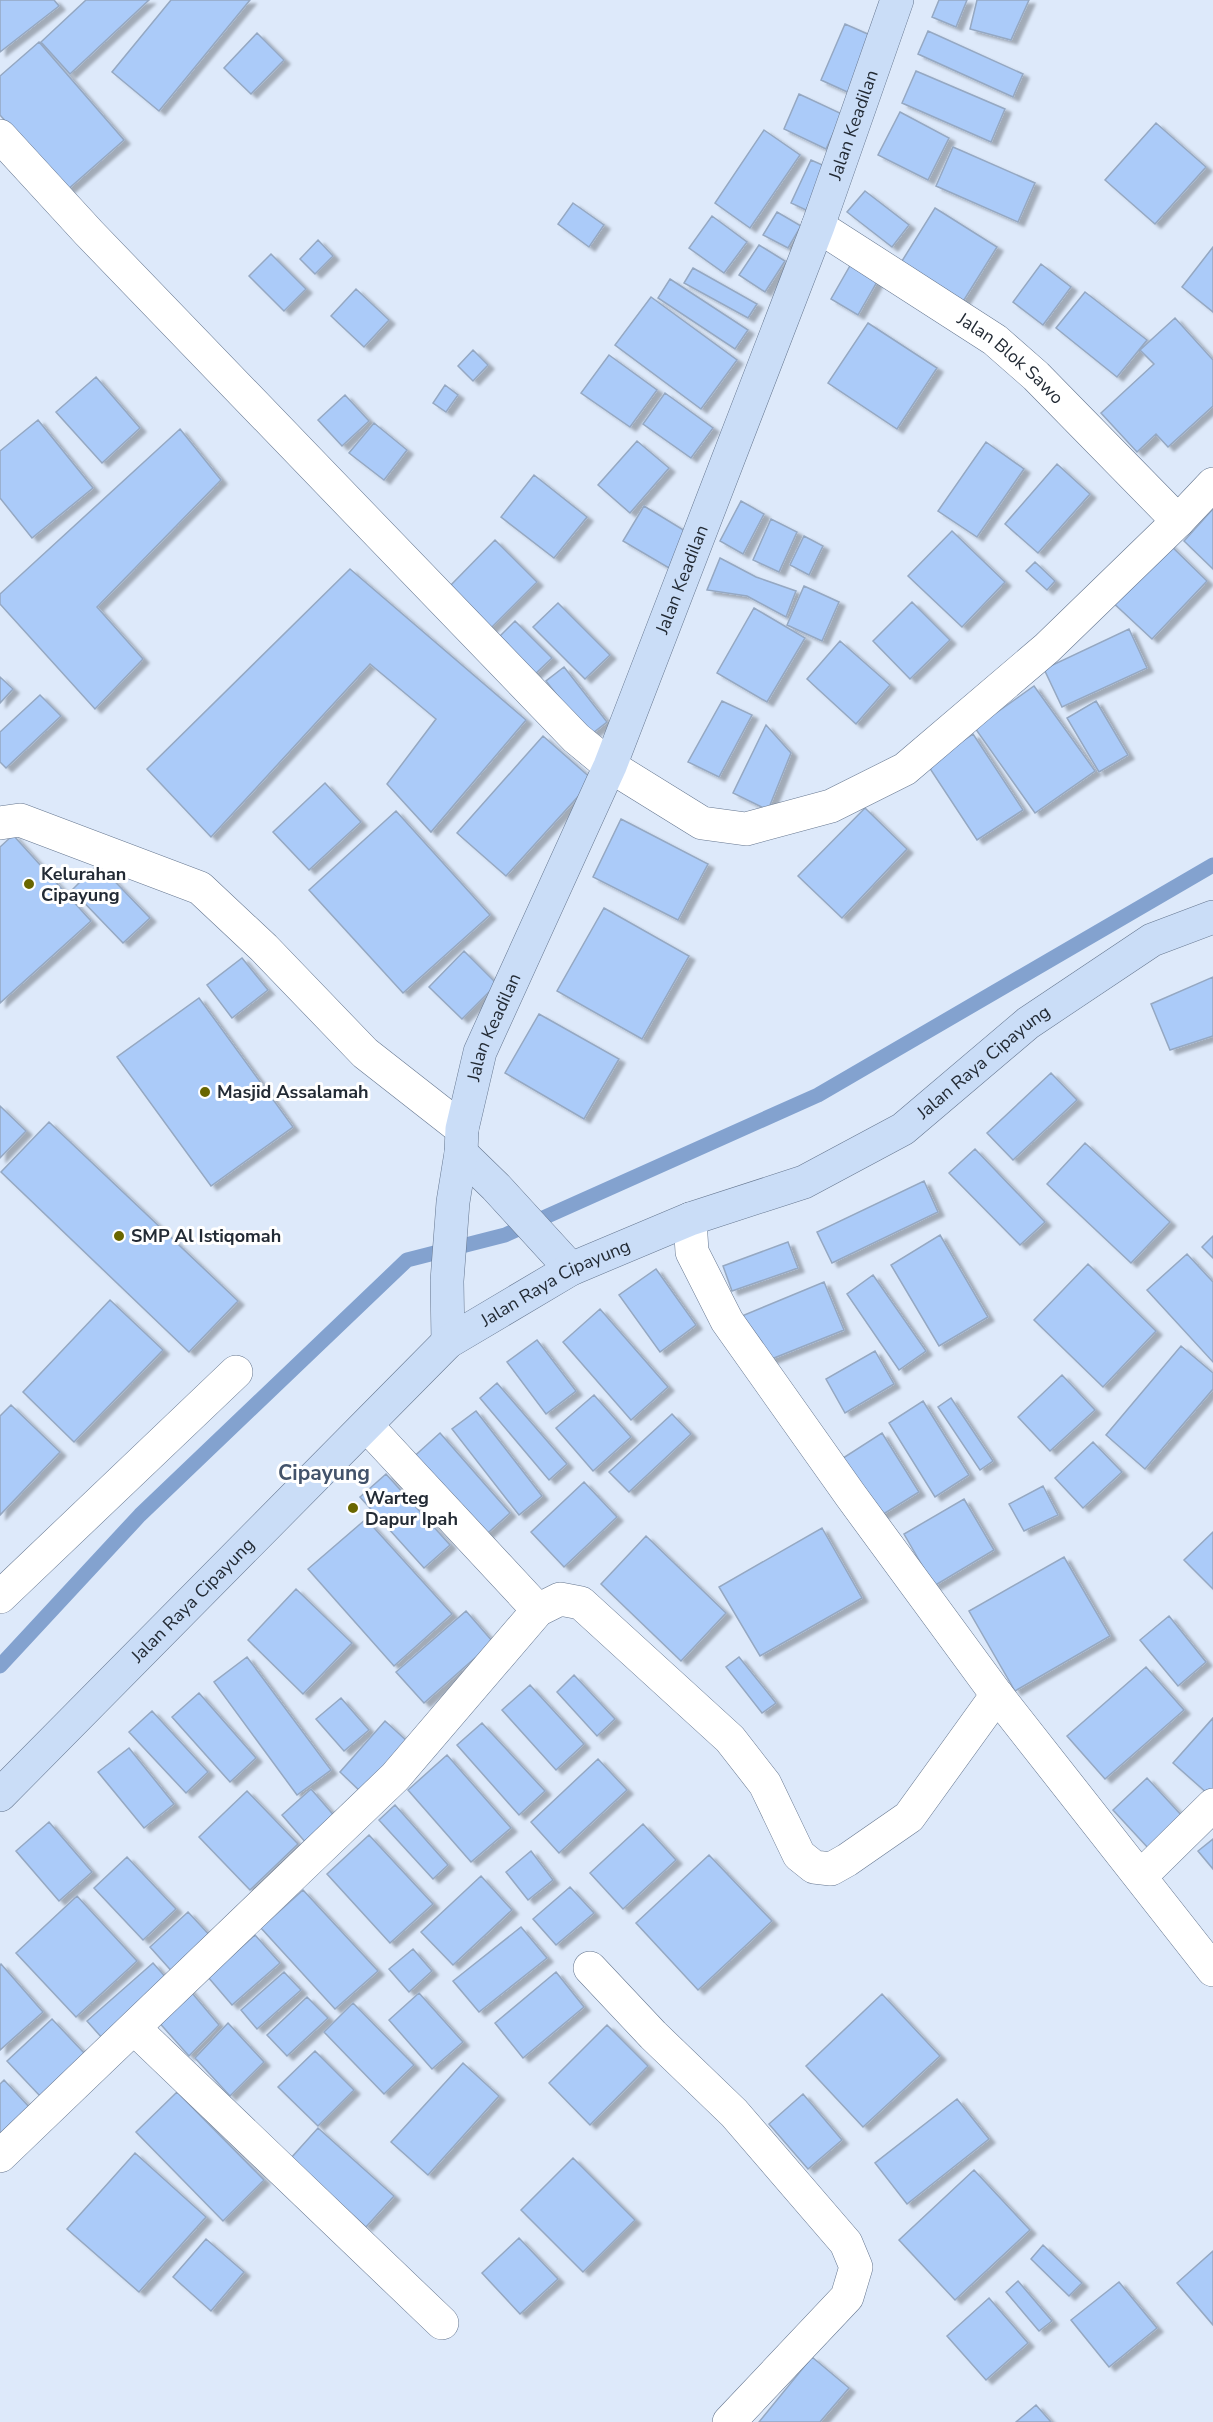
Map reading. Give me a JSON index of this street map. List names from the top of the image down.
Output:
{
  "streets": {
    "main road": ["Jalan Keadilan", "Jalan Raya Cipayung"],
    "street": ["Jalan Blok Sawo"]
  },
  "crossings": [
    ["Jalan Keadilan", "Jalan Blok Sawo"],
    ["Jalan Keadilan", "Jalan Raya Cipayung"]
  ],
  "districts": ["Cipayung"],
  "places": [
    "Kelurahan Cipayung",
    "Masjid Assalamah",
    "SMP Al Istiqomah",
    "Warteg Dapur Ipah"
  ]
}
